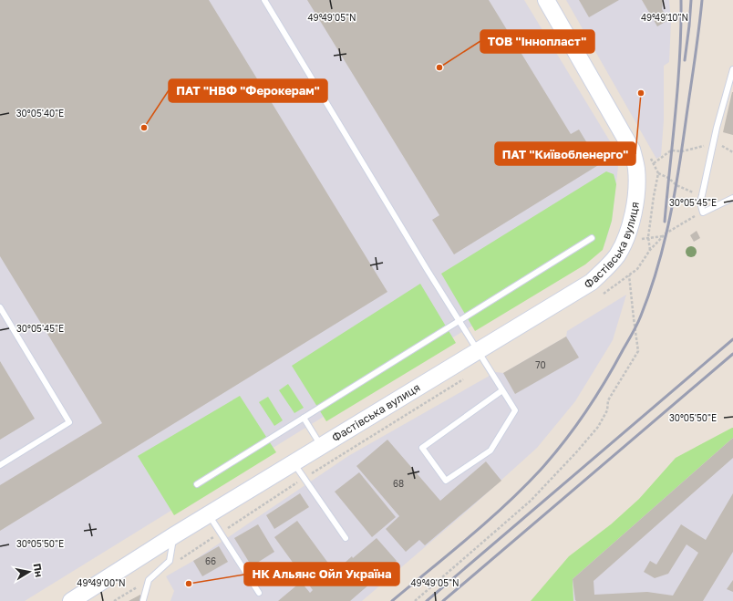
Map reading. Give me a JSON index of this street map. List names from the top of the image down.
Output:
{
  "streets": {
    "street": ["Фастівська вулиця"]
  },
  "places": [
    "ТОВ \"Іннопласт\"",
    "ПАТ \"Київобленерго\"",
    "ПАТ \"НВФ \"Ферокерам\"",
    "НК Альянс Ойл Україна"
  ],
  "house_numbers": ["70", "68", "66"],
  "north": "right",
  "coordinates": [
    "49°49'05\"N",
    "49°49'10\"N",
    "30°05'40\"E",
    "30°05'45\"E",
    "30°05'50\"E",
    "49°49'00\"N"
  ]
}
